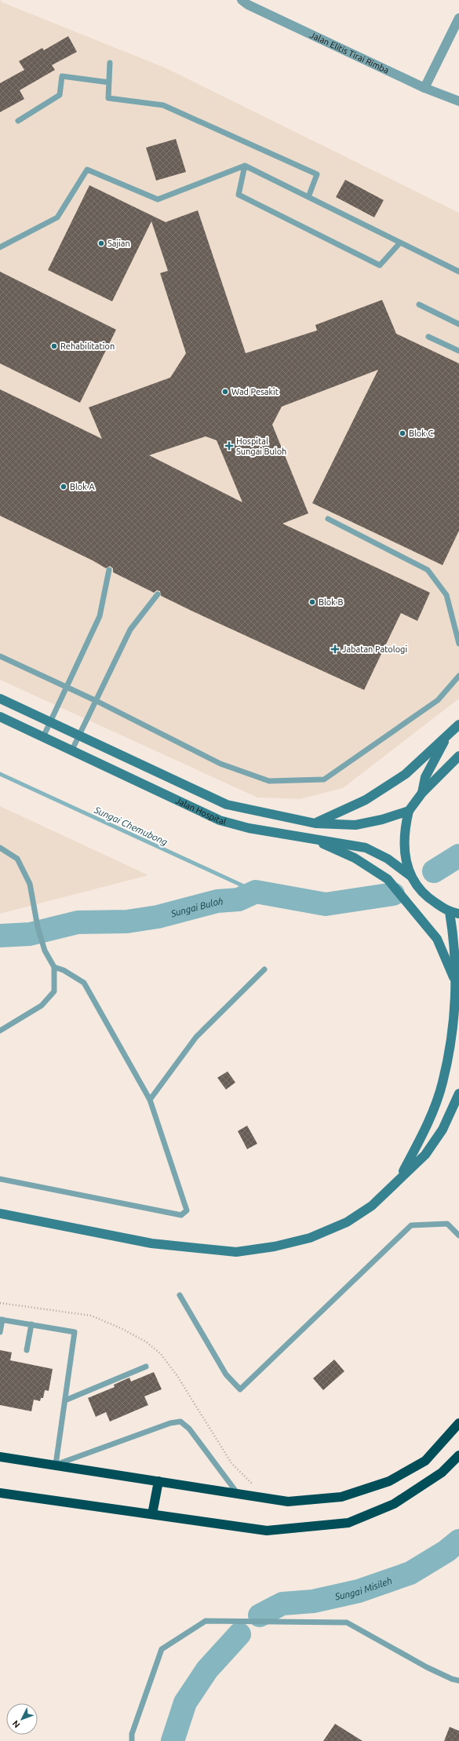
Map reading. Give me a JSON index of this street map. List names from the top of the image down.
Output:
{
  "streets": {
    "main road": ["Jalan Hospital"],
    "street": ["Jalan Elitis Tirai Rimba"]
  },
  "water": ["Sungai Chemubong", "Sungai Buloh", "Sungai Misileh"],
  "places": {
    "other": [
      "Sajian",
      "Rehabilitation",
      "Wad Pesakit",
      "Blok C",
      "Blok A",
      "Blok B"
    ],
    "health": ["Hospital Sungai Buloh", "Jabatan Patologi"]
  },
  "north": "bottom left"
}
